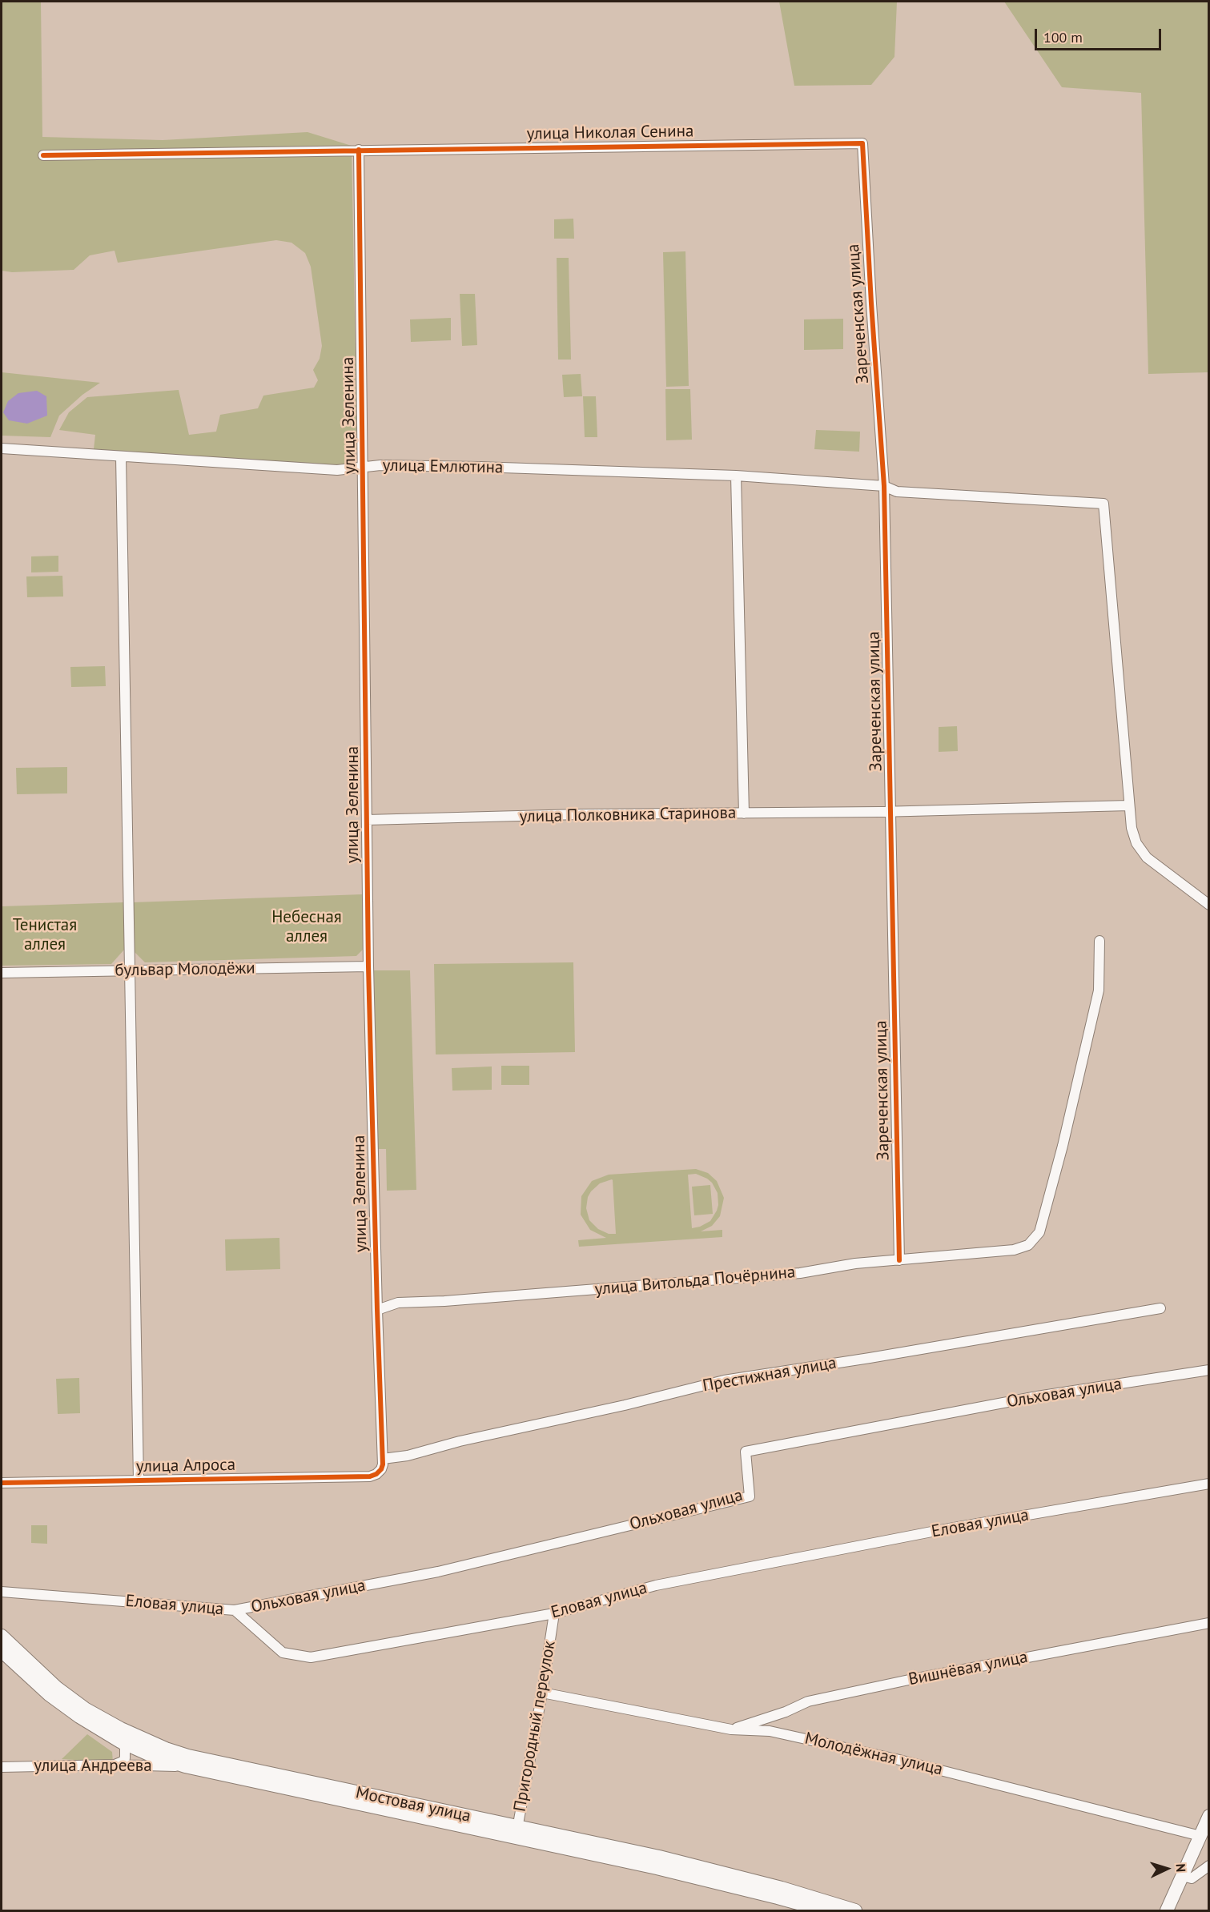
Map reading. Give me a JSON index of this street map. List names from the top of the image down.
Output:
{
  "streets": {
    "main road": ["Мостовая улица"],
    "street": [
      "улица Николая Сенина",
      "Зареченская улица",
      "улица Зеленина",
      "улица Емлютина",
      "улица Полковника Старинова",
      "бульвар Молодёжи",
      "улица Витольда Почёрнина",
      "Престижная улица",
      "Ольховая улица",
      "улица Алроса",
      "Еловая улица",
      "Вишнёвая улица",
      "Пригородный переулок",
      "Молодёжная улица",
      "улица Андреева"
    ]
  },
  "crossings": [
    ["улица Николая Сенина", "Зареченская улица"],
    ["улица Николая Сенина", "улица Зеленина"],
    ["Зареченская улица", "улица Емлютина"],
    ["Зареченская улица", "улица Полковника Старинова"],
    ["Зареченская улица", "улица Витольда Почёрнина"],
    ["улица Зеленина", "улица Емлютина"],
    ["улица Зеленина", "улица Полковника Старинова"],
    ["улица Зеленина", "бульвар Молодёжи"],
    ["улица Зеленина", "улица Витольда Почёрнина"],
    ["улица Зеленина", "Престижная улица"],
    ["улица Зеленина", "улица Алроса"],
    ["улица Емлютина", "улица Полковника Старинова"],
    ["Престижная улица", "улица Алроса"],
    ["Ольховая улица", "Еловая улица"],
    ["Еловая улица", "Пригородный переулок"],
    ["Вишнёвая улица", "Молодёжная улица"],
    ["Пригородный переулок", "Молодёжная улица"],
    ["Пригородный переулок", "Мостовая улица"],
    ["улица Андреева", "Мостовая улица"]
  ],
  "parks": ["Небесная аллея", "Тенистая аллея"],
  "scale_bar": "100 m",
  "north": "right"
}
